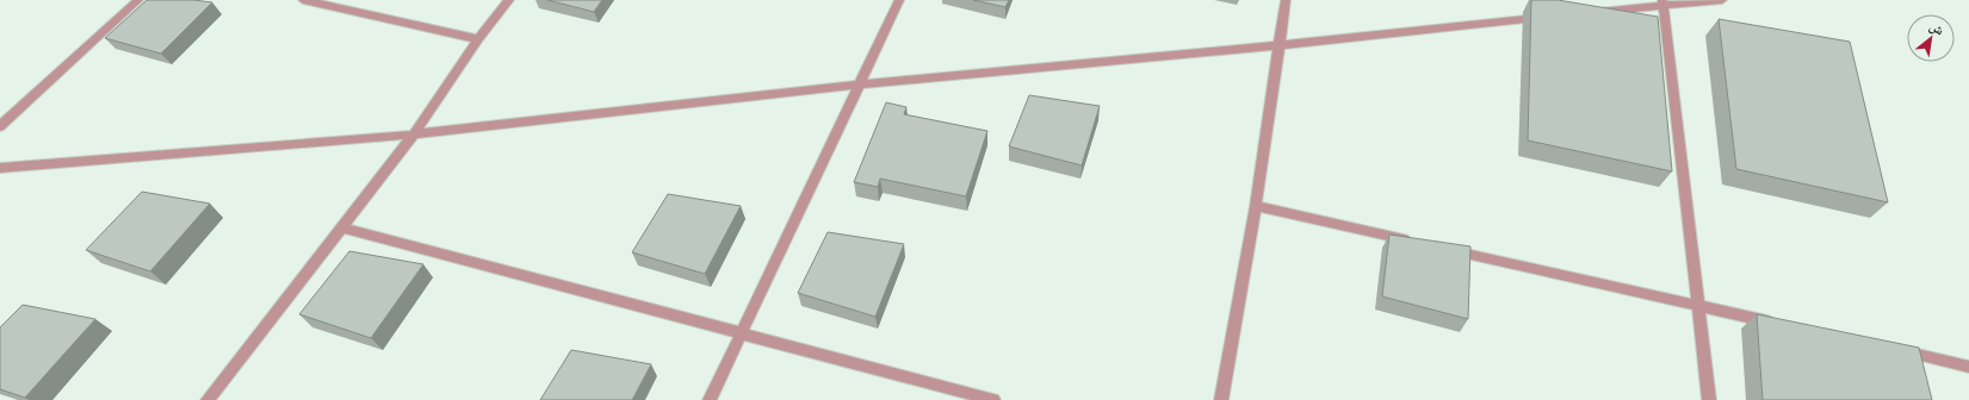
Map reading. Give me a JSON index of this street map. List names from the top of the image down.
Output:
{
  "north": "top right"
}
